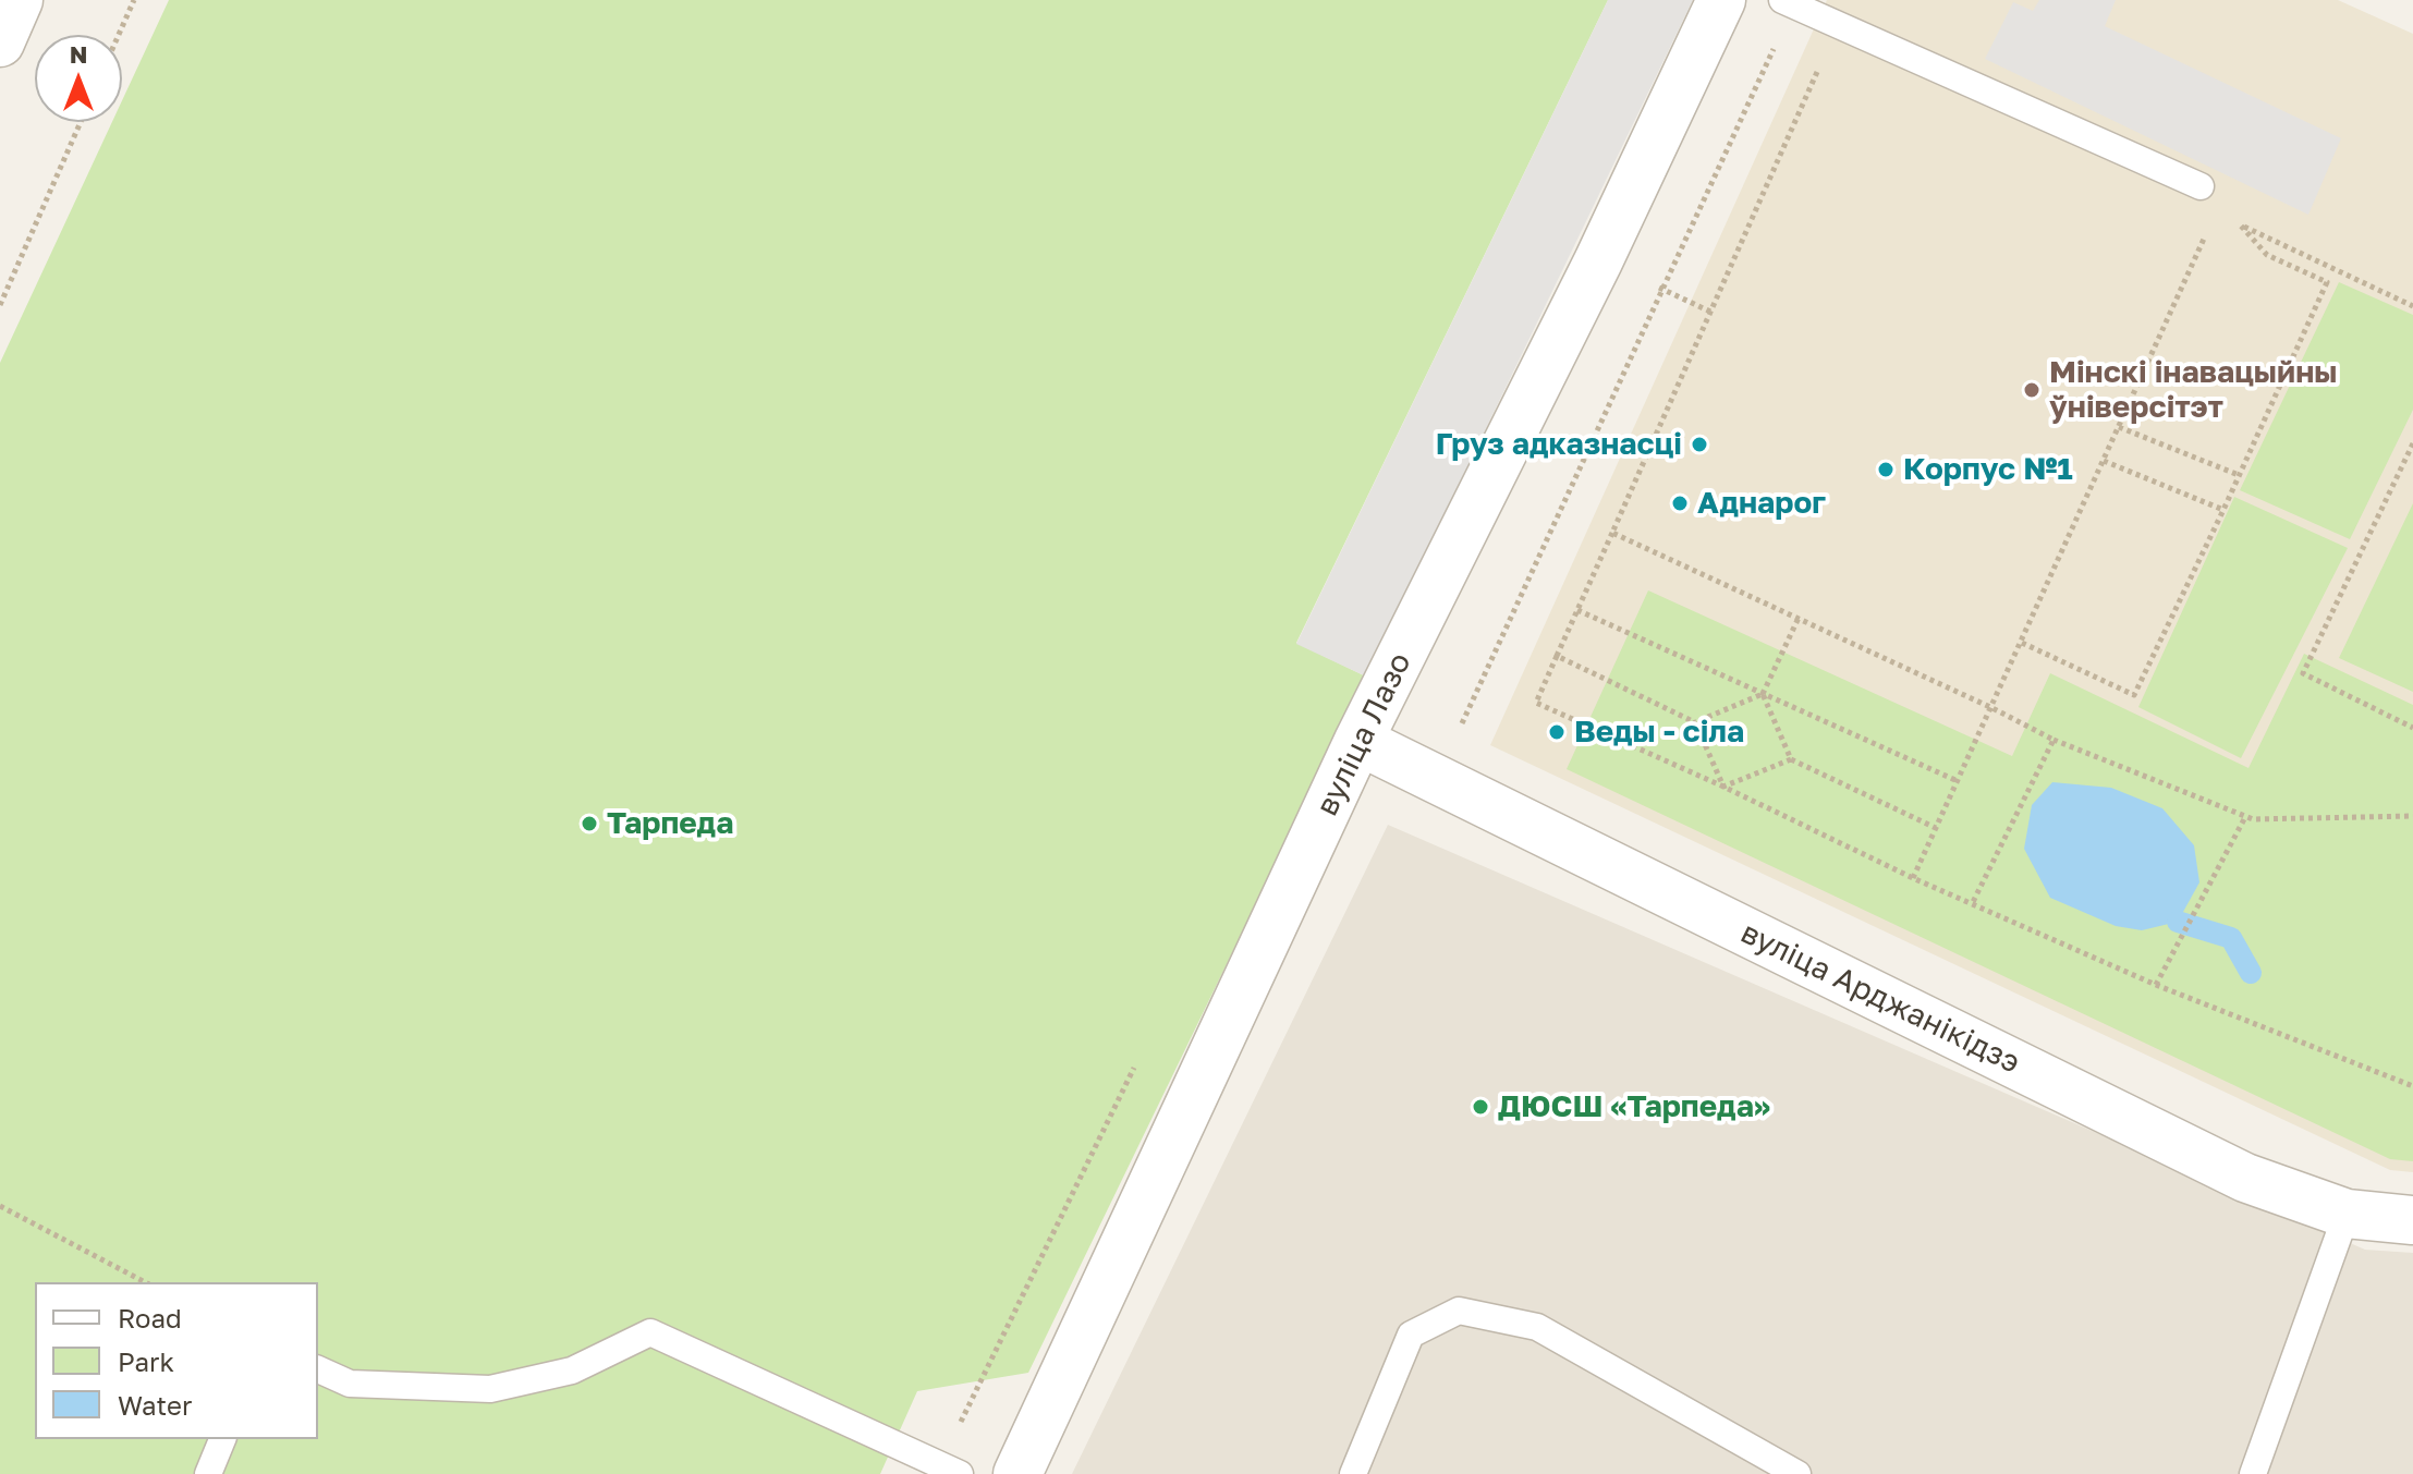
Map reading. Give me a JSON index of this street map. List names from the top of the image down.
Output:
{
  "streets": {
    "street": ["вуліца Лазо", "вуліца Арджанікідзэ"]
  },
  "crossings": [
    ["вуліца Лазо", "вуліца Арджанікідзэ"]
  ],
  "places": [
    "Мінскі інавацыйны ўніверсітэт",
    "Груз адказнасці",
    "Корпус №1",
    "Аднарог",
    "Веды - сіла",
    "Тарпеда",
    "ДЮСШ «Тарпеда»"
  ],
  "legend": ["Road", "Park", "Water"],
  "north": "top"
}
